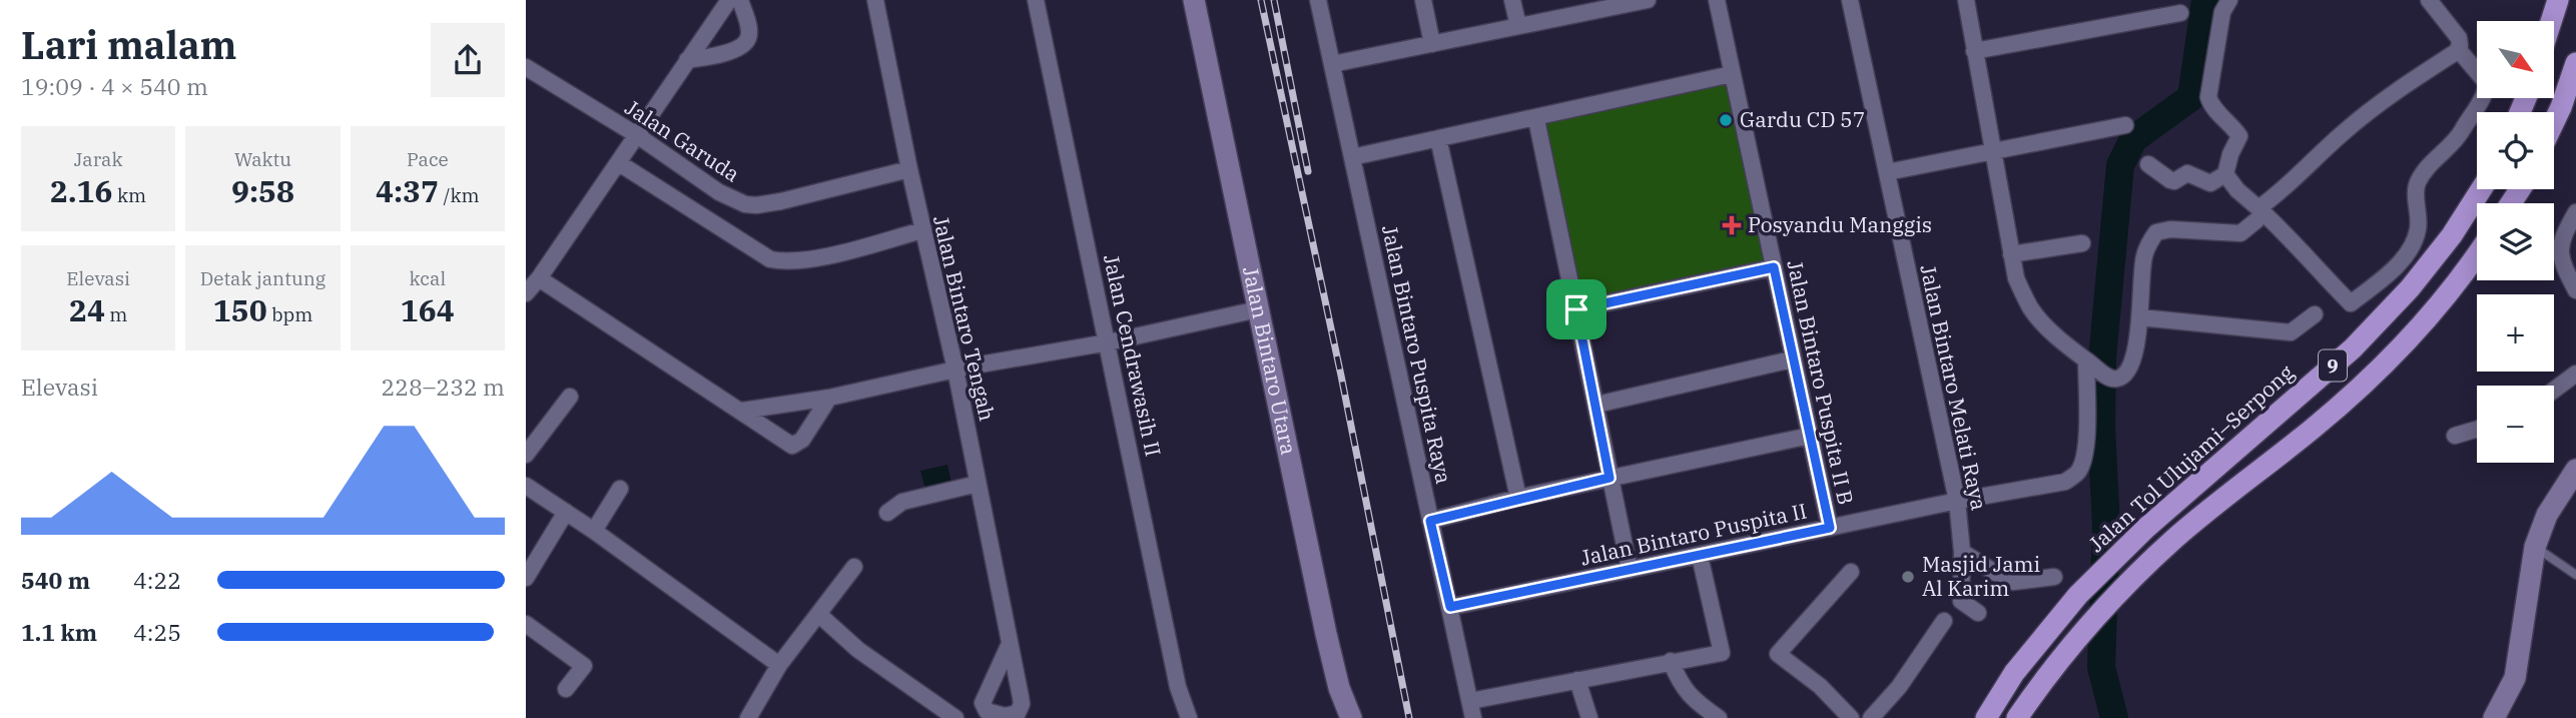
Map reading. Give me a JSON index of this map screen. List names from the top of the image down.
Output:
{
  "streets": {
    "highway": ["9", "Jalan Tol Ulujami–Serpong"],
    "main road": ["Jalan Bintaro Utara"],
    "street": [
      "Jalan Garuda",
      "Jalan Bintaro Tengah",
      "Jalan Bintaro Puspita Raya",
      "Jalan Cendrawasih II",
      "Jalan Bintaro Puspita II B",
      "Jalan Bintaro Melati Raya",
      "Jalan Bintaro Puspita II"
    ]
  },
  "crossings": [
    ["Jalan Garuda", "Jalan Bintaro Tengah"],
    ["Jalan Bintaro Puspita Raya", "Jalan Bintaro Puspita II"],
    ["Jalan Bintaro Puspita II B", "Jalan Bintaro Puspita II"],
    ["Jalan Bintaro Melati Raya", "Jalan Bintaro Puspita II"]
  ],
  "places": {
    "other": ["Gardu CD 57", "Masjid Jami Al Karim"],
    "health": ["Posyandu Manggis"]
  },
  "north": "bottom right",
  "page": {
    "heading": ["Lari malam", "19:09 · 4 × 540 m"],
    "map_buttons": ["+", "−"],
    "stats": [
      ["Jarak", "2.16 km"],
      ["Waktu", "9:58"],
      ["Pace", "4:37 /km"],
      ["Elevasi", "24 m"],
      ["Detak jantung", "150 bpm"],
      ["kcal", "164"]
    ],
    "chart": ["Elevasi", "228–232 m"],
    "list": [
      {
        "name": "540 m",
        "note": "4:22"
      },
      {
        "name": "1.1 km",
        "note": "4:25"
      }
    ]
  }
}
